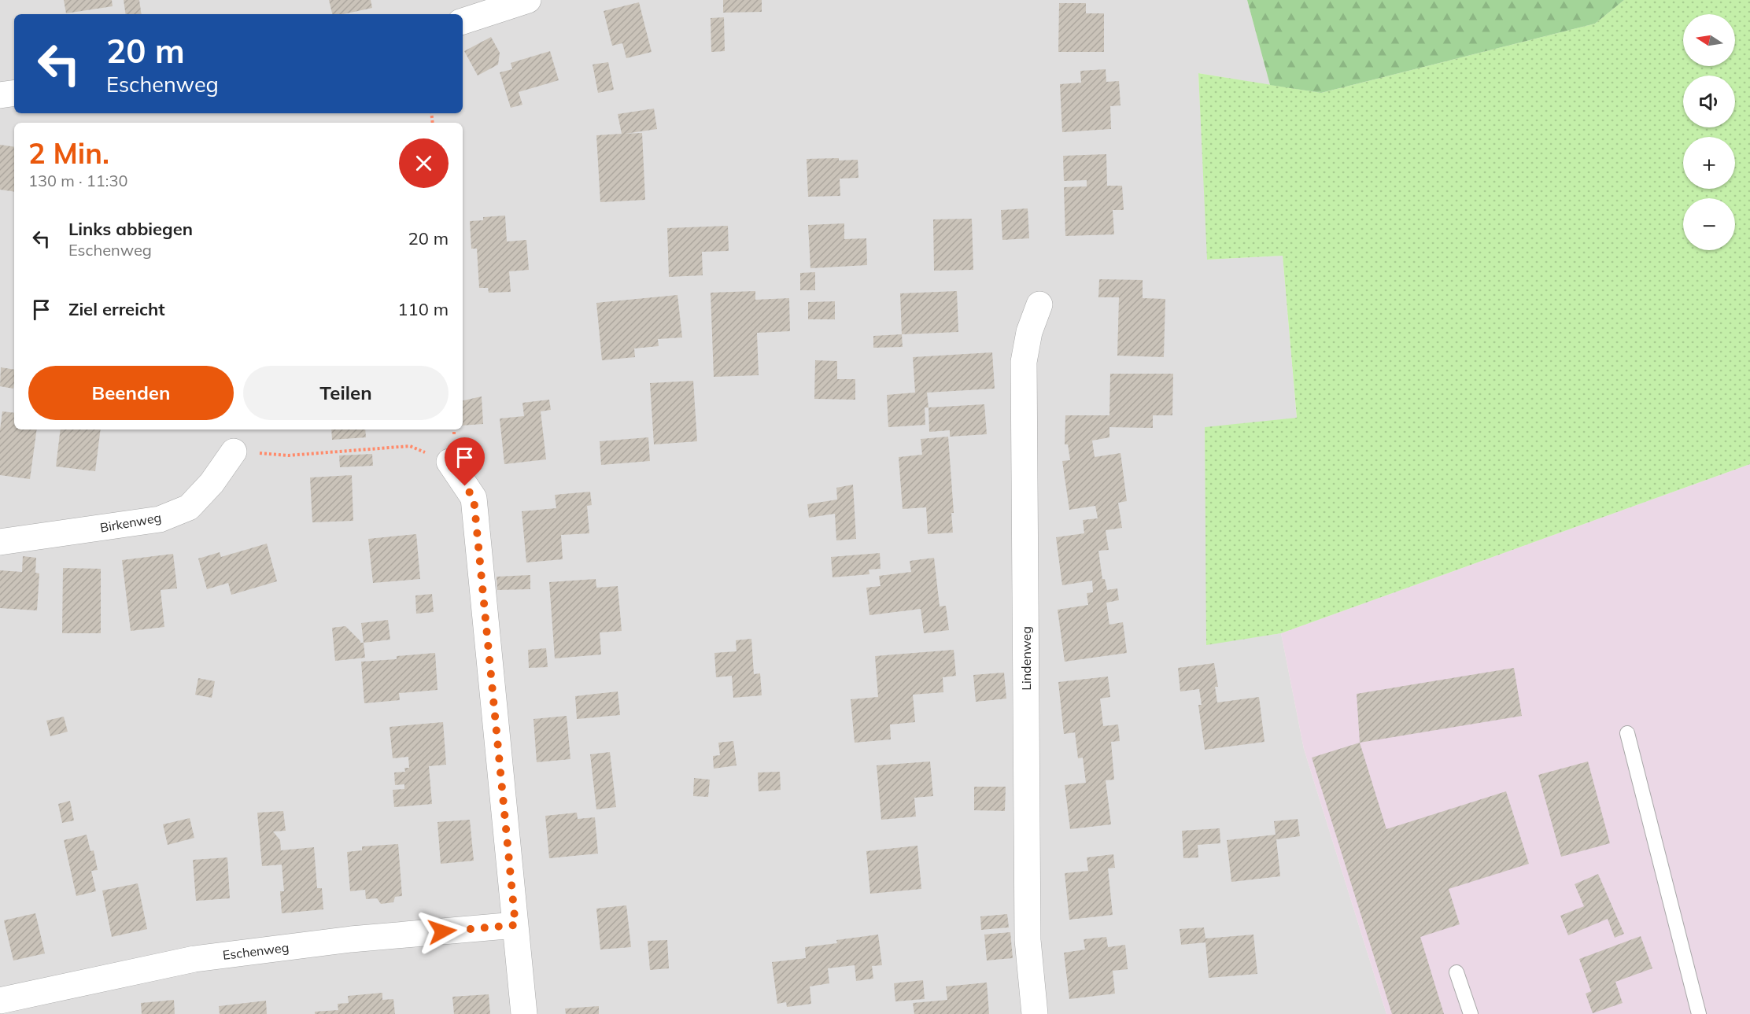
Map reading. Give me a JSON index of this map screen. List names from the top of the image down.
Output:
{
  "streets": {
    "street": ["Birkenweg", "Lindenweg", "Eschenweg"]
  },
  "north": "left",
  "page": {
    "map_buttons": ["+", "−"],
    "turn": ["20 m", "Eschenweg"],
    "heading": ["2 Min.", "130 m · 11:30"],
    "list": [
      {
        "name": "Links abbiegen",
        "note": "Eschenweg",
        "value": "20 m"
      },
      {
        "name": "Ziel erreicht",
        "value": "110 m"
      }
    ],
    "buttons": ["Beenden", "Teilen"]
  }
}
